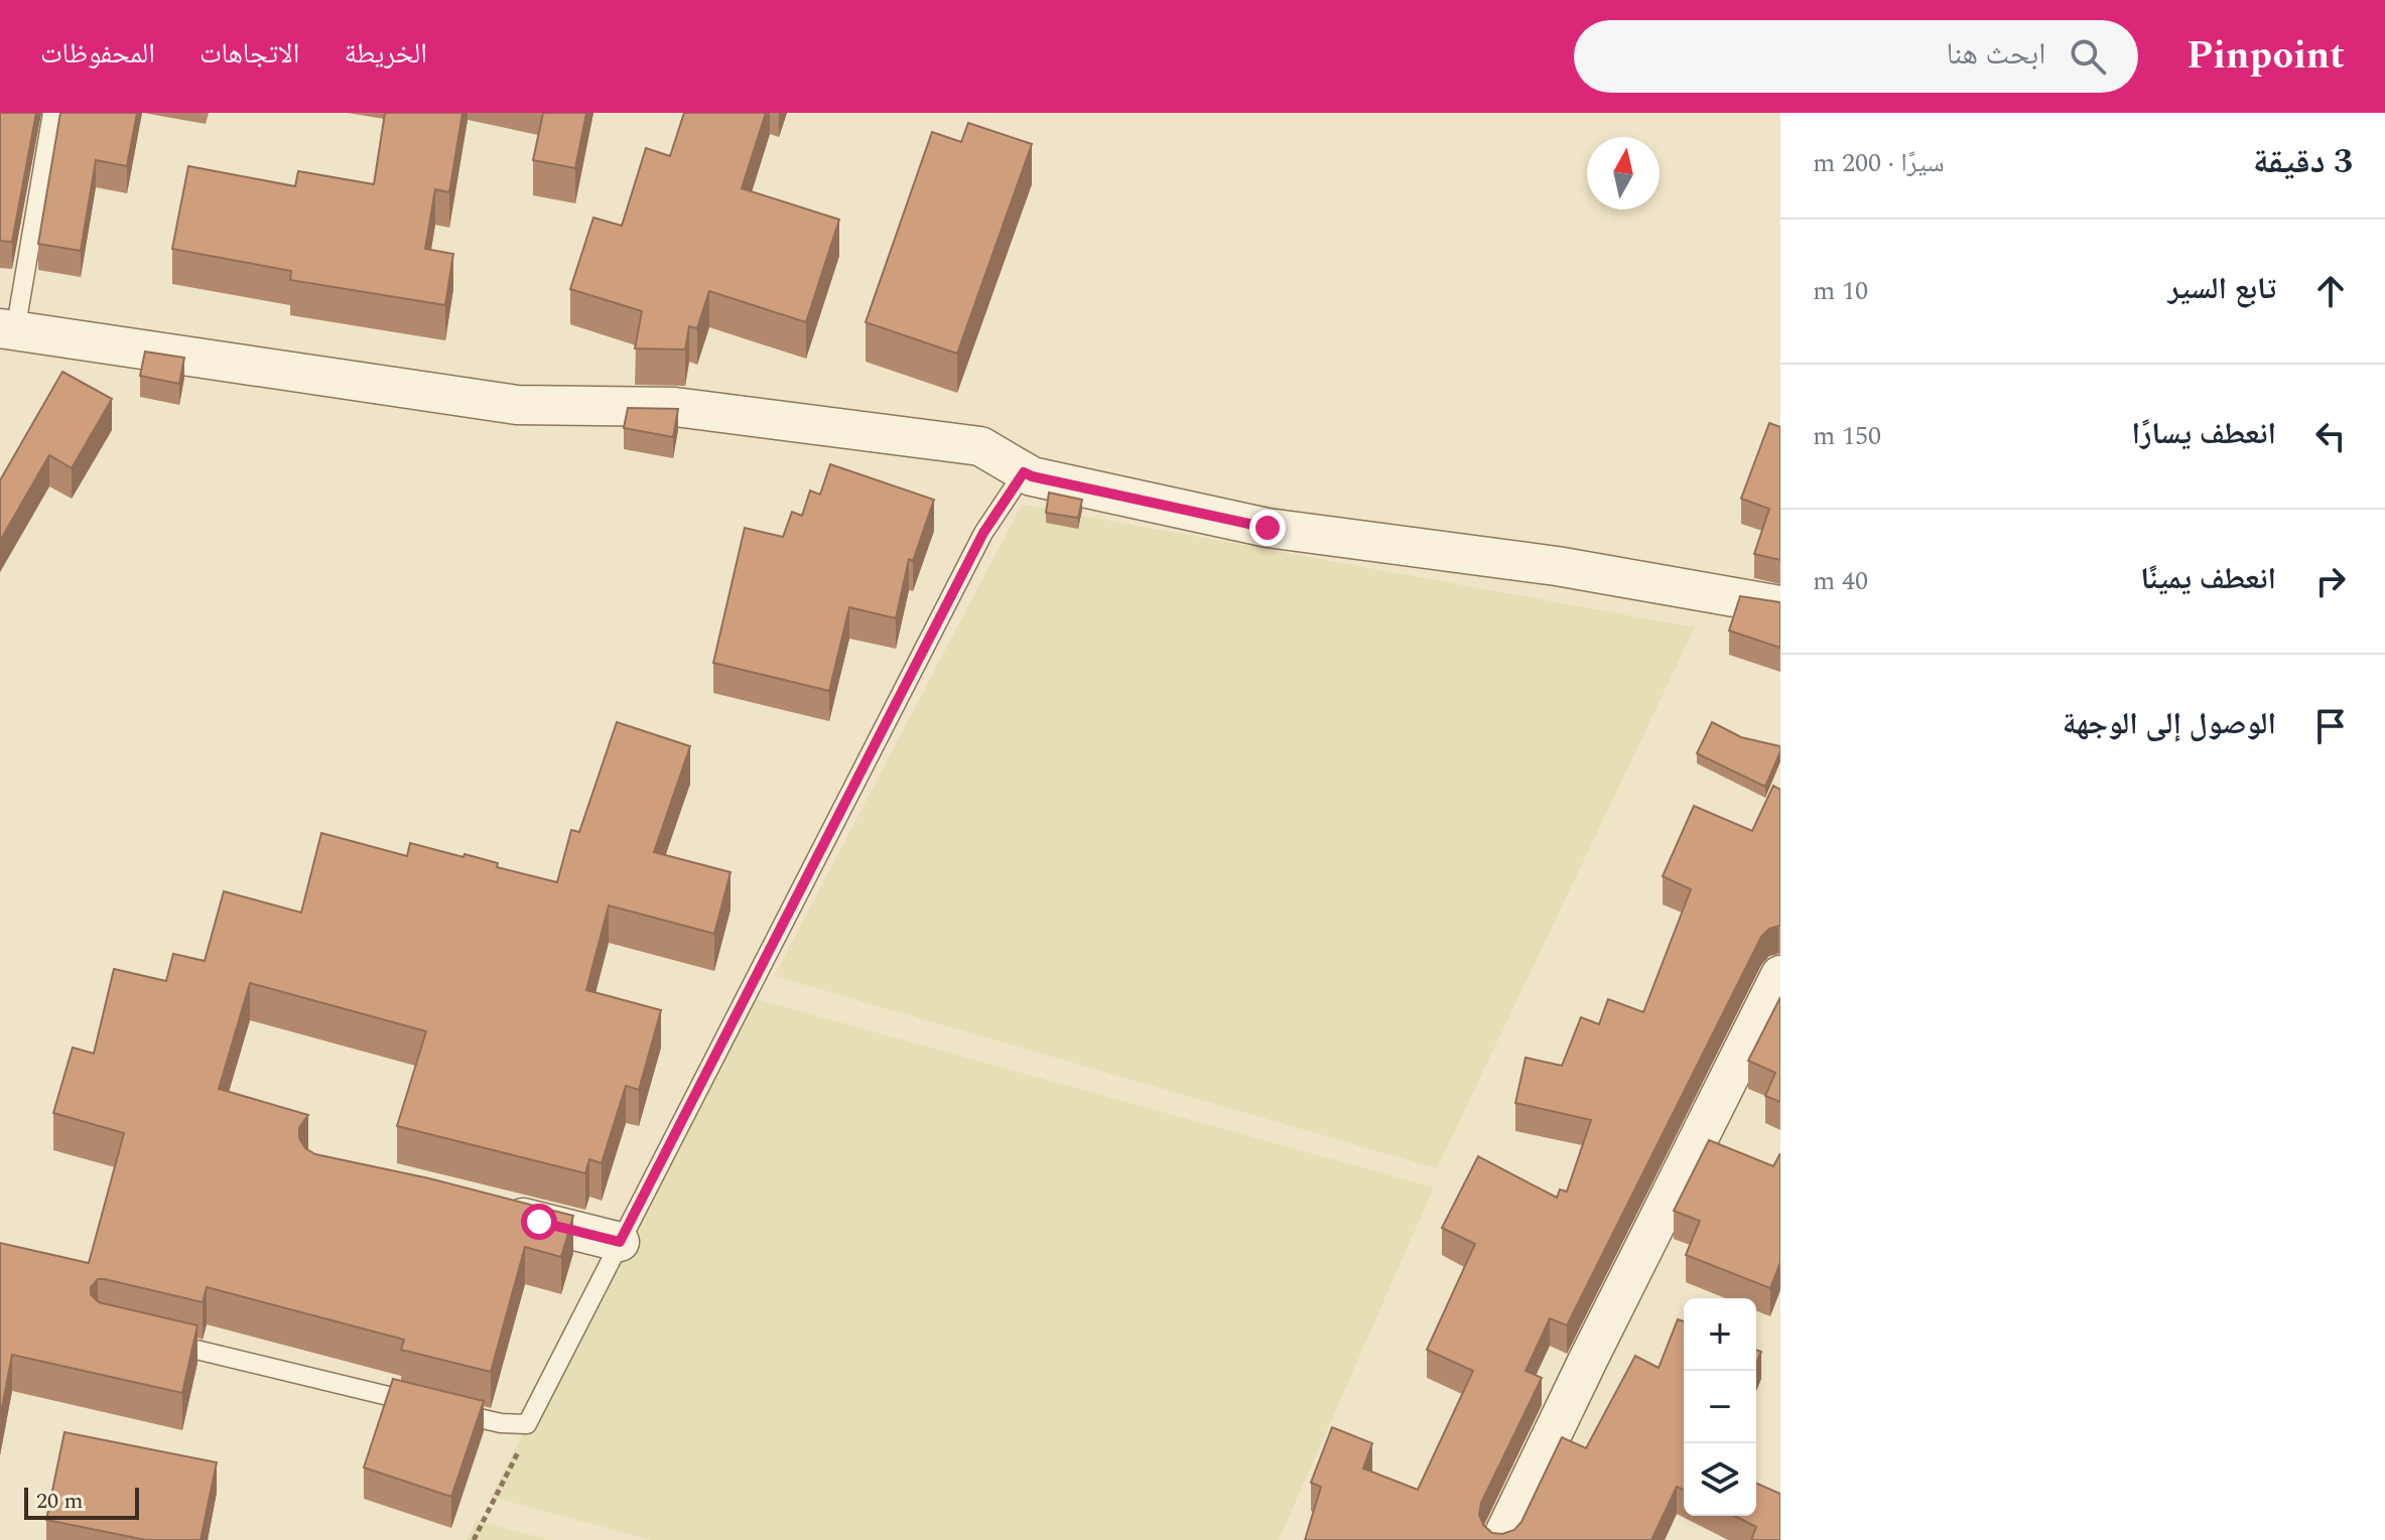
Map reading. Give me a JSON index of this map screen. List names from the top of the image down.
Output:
{
  "scale_bar": "20 m",
  "north": "top",
  "page": {
    "header": "Pinpoint",
    "search": "ابحث هنا",
    "nav": ["الخريطة", "الاتجاهات", "المحفوظات"],
    "heading": ["3 دقيقة", "سيرًا · 200 m"],
    "list": [
      ["تابع السير", "10 m"],
      ["انعطف يسارًا", "150 m"],
      ["انعطف يمينًا", "40 m"],
      "الوصول إلى الوجهة"
    ],
    "map_buttons": ["+", "−"],
    "scale": "20 m"
  }
}
